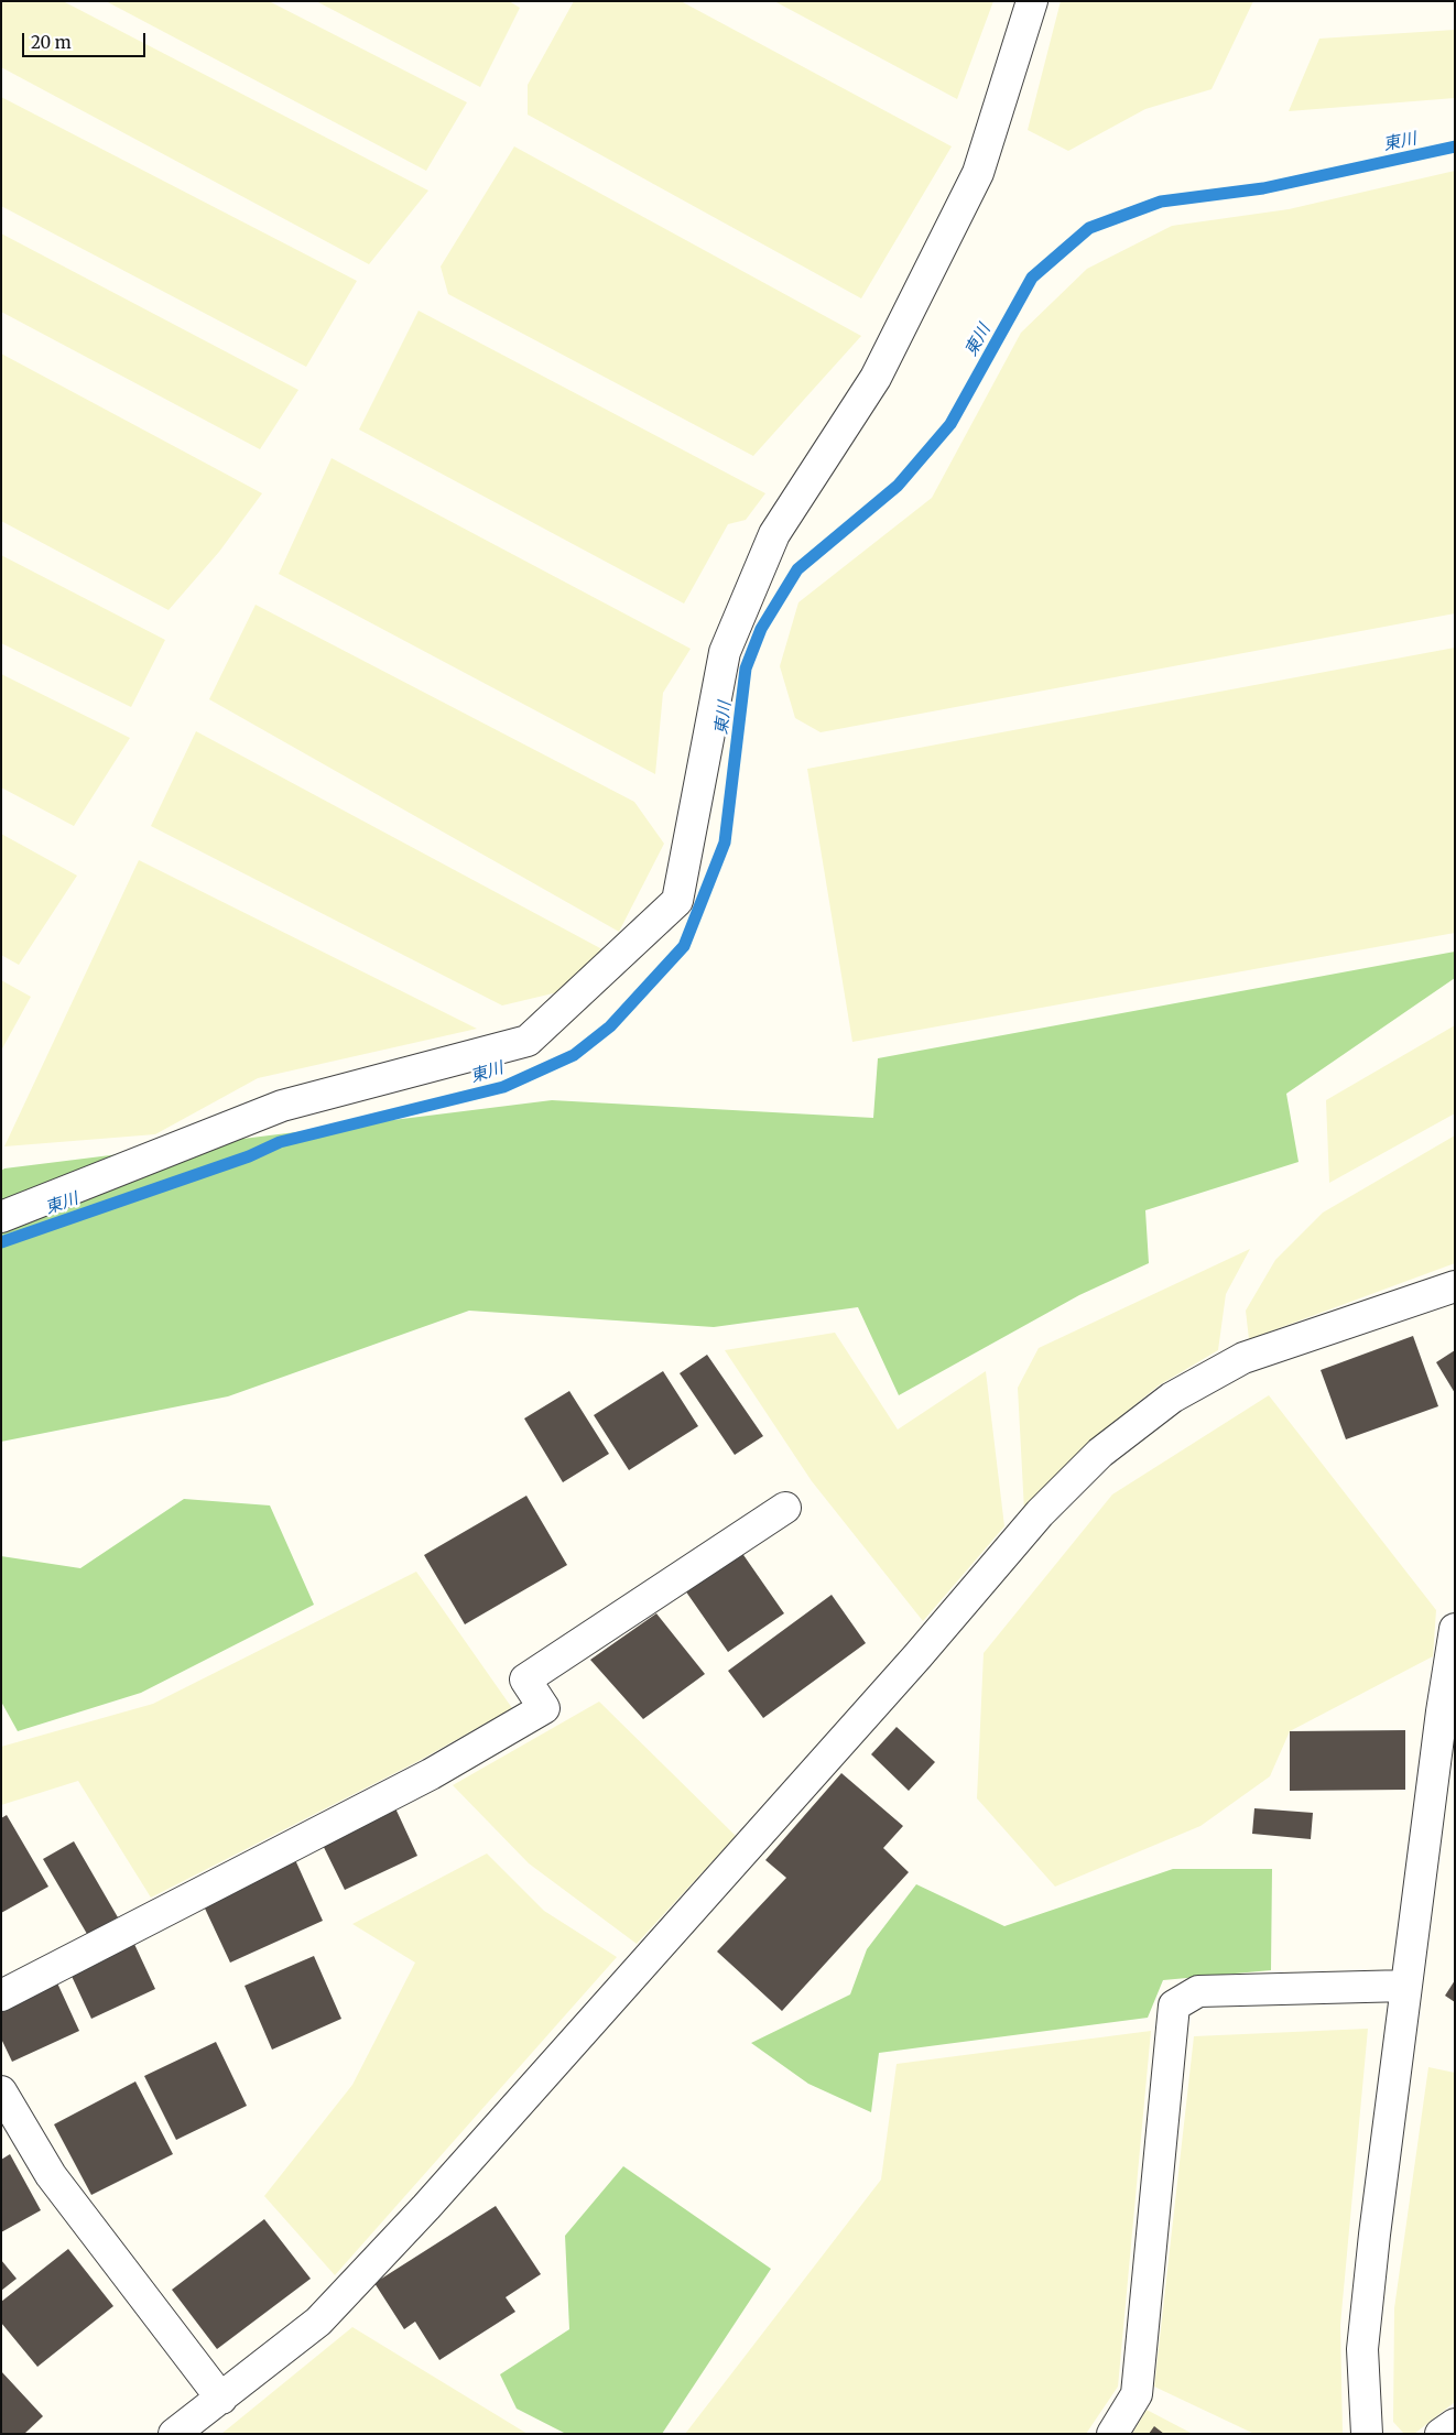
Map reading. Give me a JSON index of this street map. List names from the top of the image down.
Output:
{
  "water": ["東川"],
  "scale_bar": "20 m"
}
